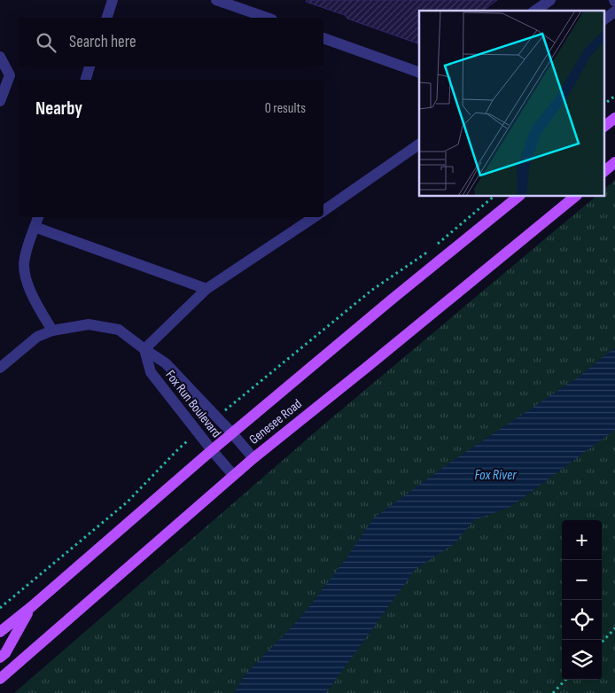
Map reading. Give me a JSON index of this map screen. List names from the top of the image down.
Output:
{
  "streets": {
    "main road": ["Genesee Road"],
    "lane": ["Fox Run Boulevard"]
  },
  "crossings": [
    ["Fox Run Boulevard", "Genesee Road"]
  ],
  "water": ["Fox River"],
  "page": {
    "search": "Search here",
    "heading": ["Nearby", "0 results"],
    "map_buttons": ["+", "−"]
  }
}
